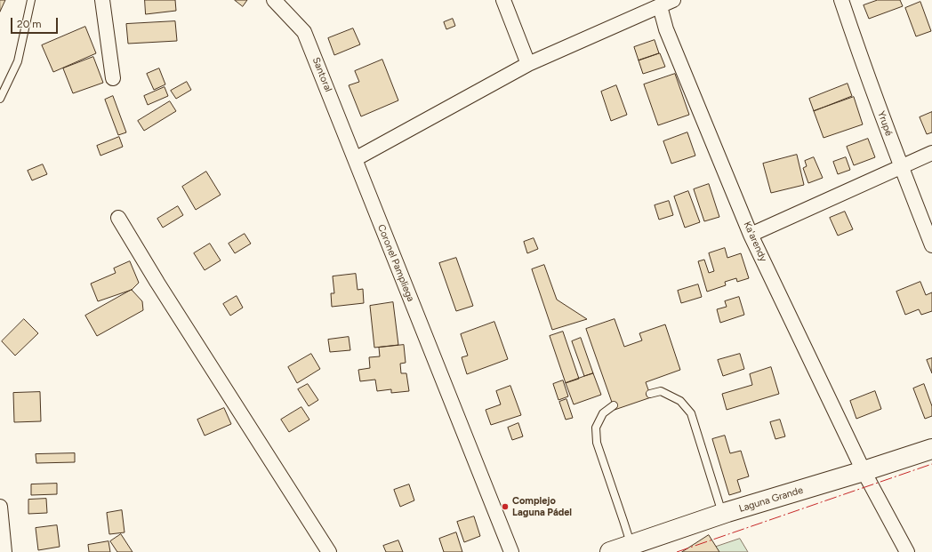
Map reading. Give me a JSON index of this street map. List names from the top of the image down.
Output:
{
  "streets": {
    "main road": ["Laguna Grande"],
    "street": [
      "Santoral",
      "Yrupé",
      "Ka'arendy",
      "Coronel Pampliega"
    ]
  },
  "crossings": [
    ["Santoral", "Coronel Pampliega"],
    ["Ka'arendy", "Laguna Grande"]
  ],
  "places": ["Complejo Laguna Pádel"],
  "scale_bar": "20 m"
}
